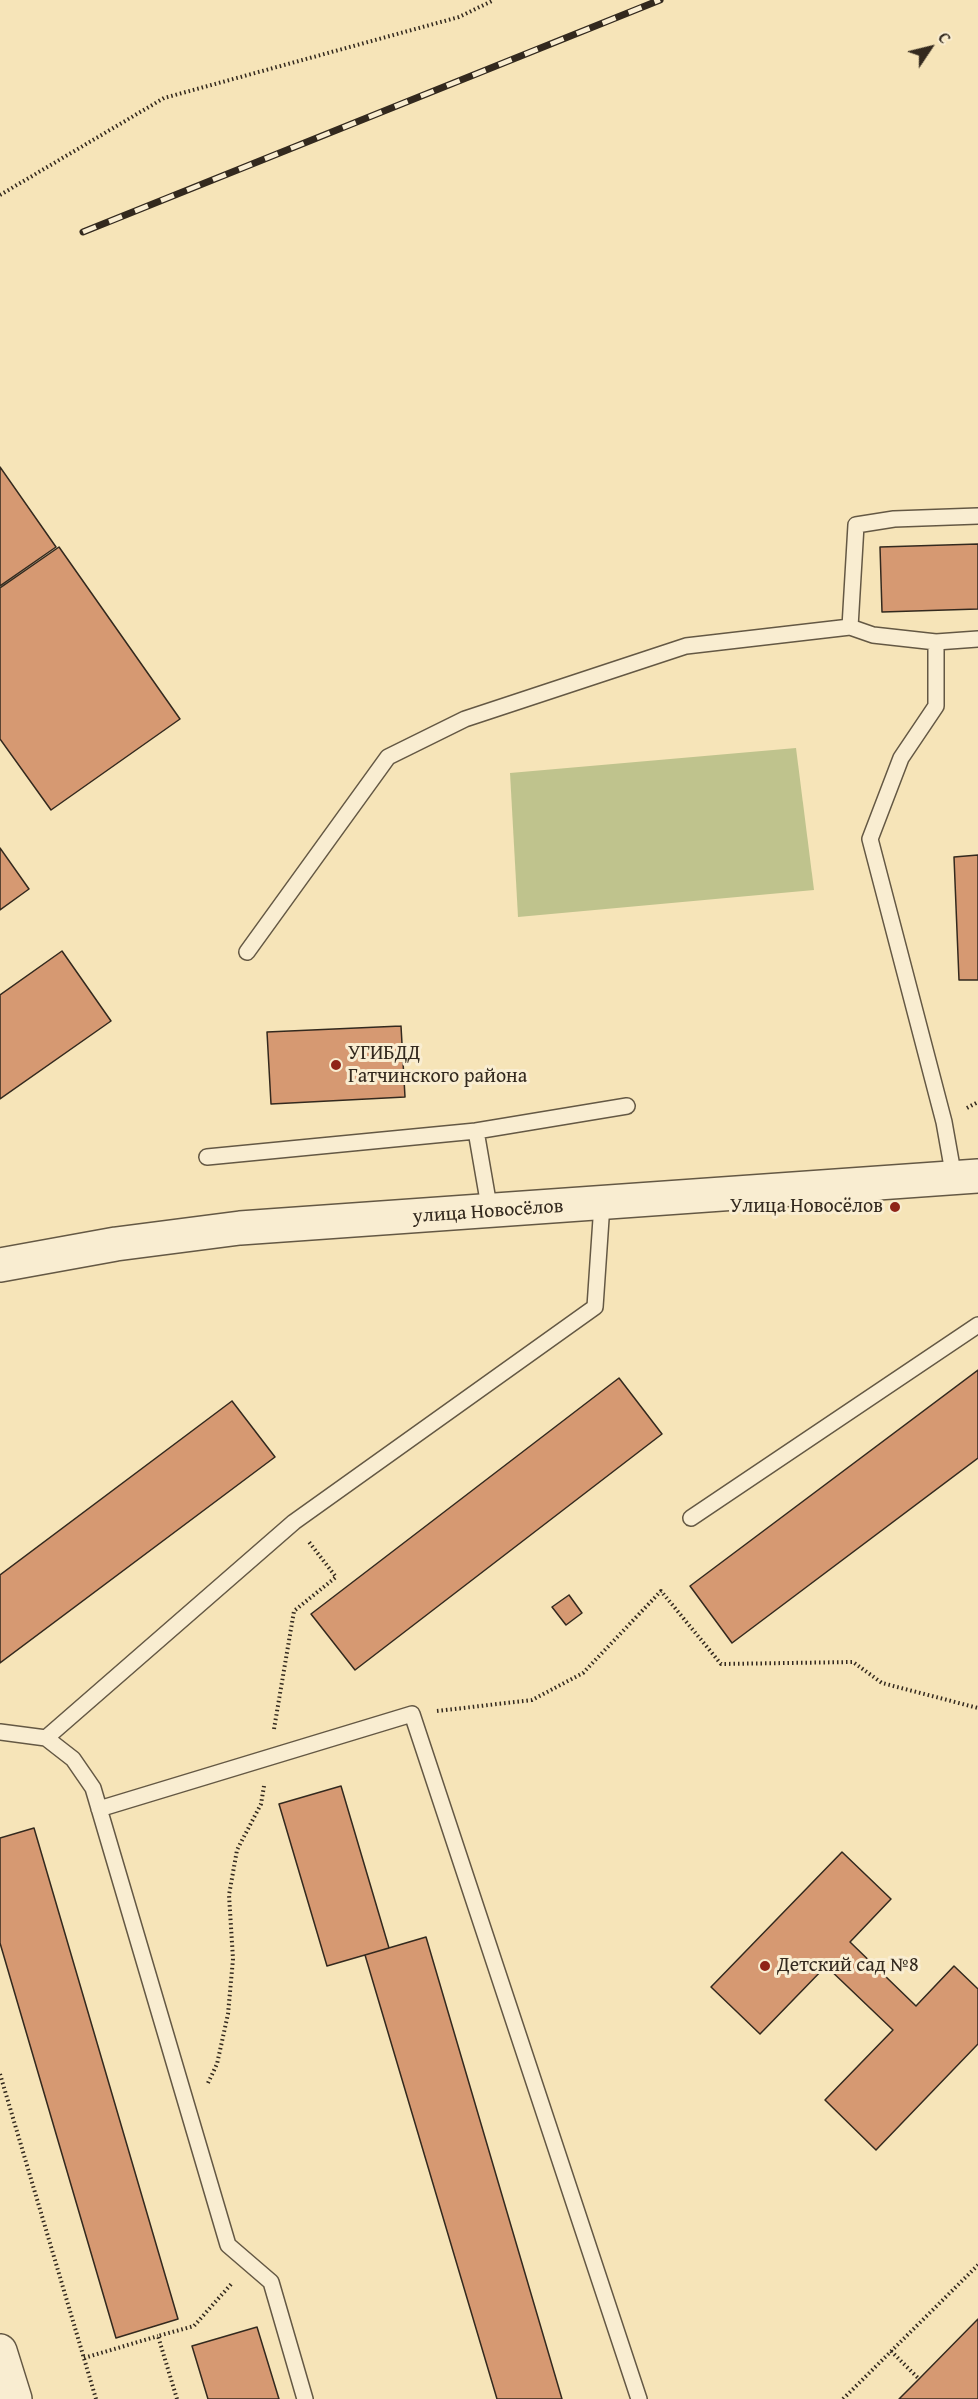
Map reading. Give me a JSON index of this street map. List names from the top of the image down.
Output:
{
  "streets": {
    "street": ["улица Новосёлов"]
  },
  "places": ["УГИБДД Гатчинского района", "Улица Новосёлов", "Детский сад №8"],
  "north": "top right"
}
